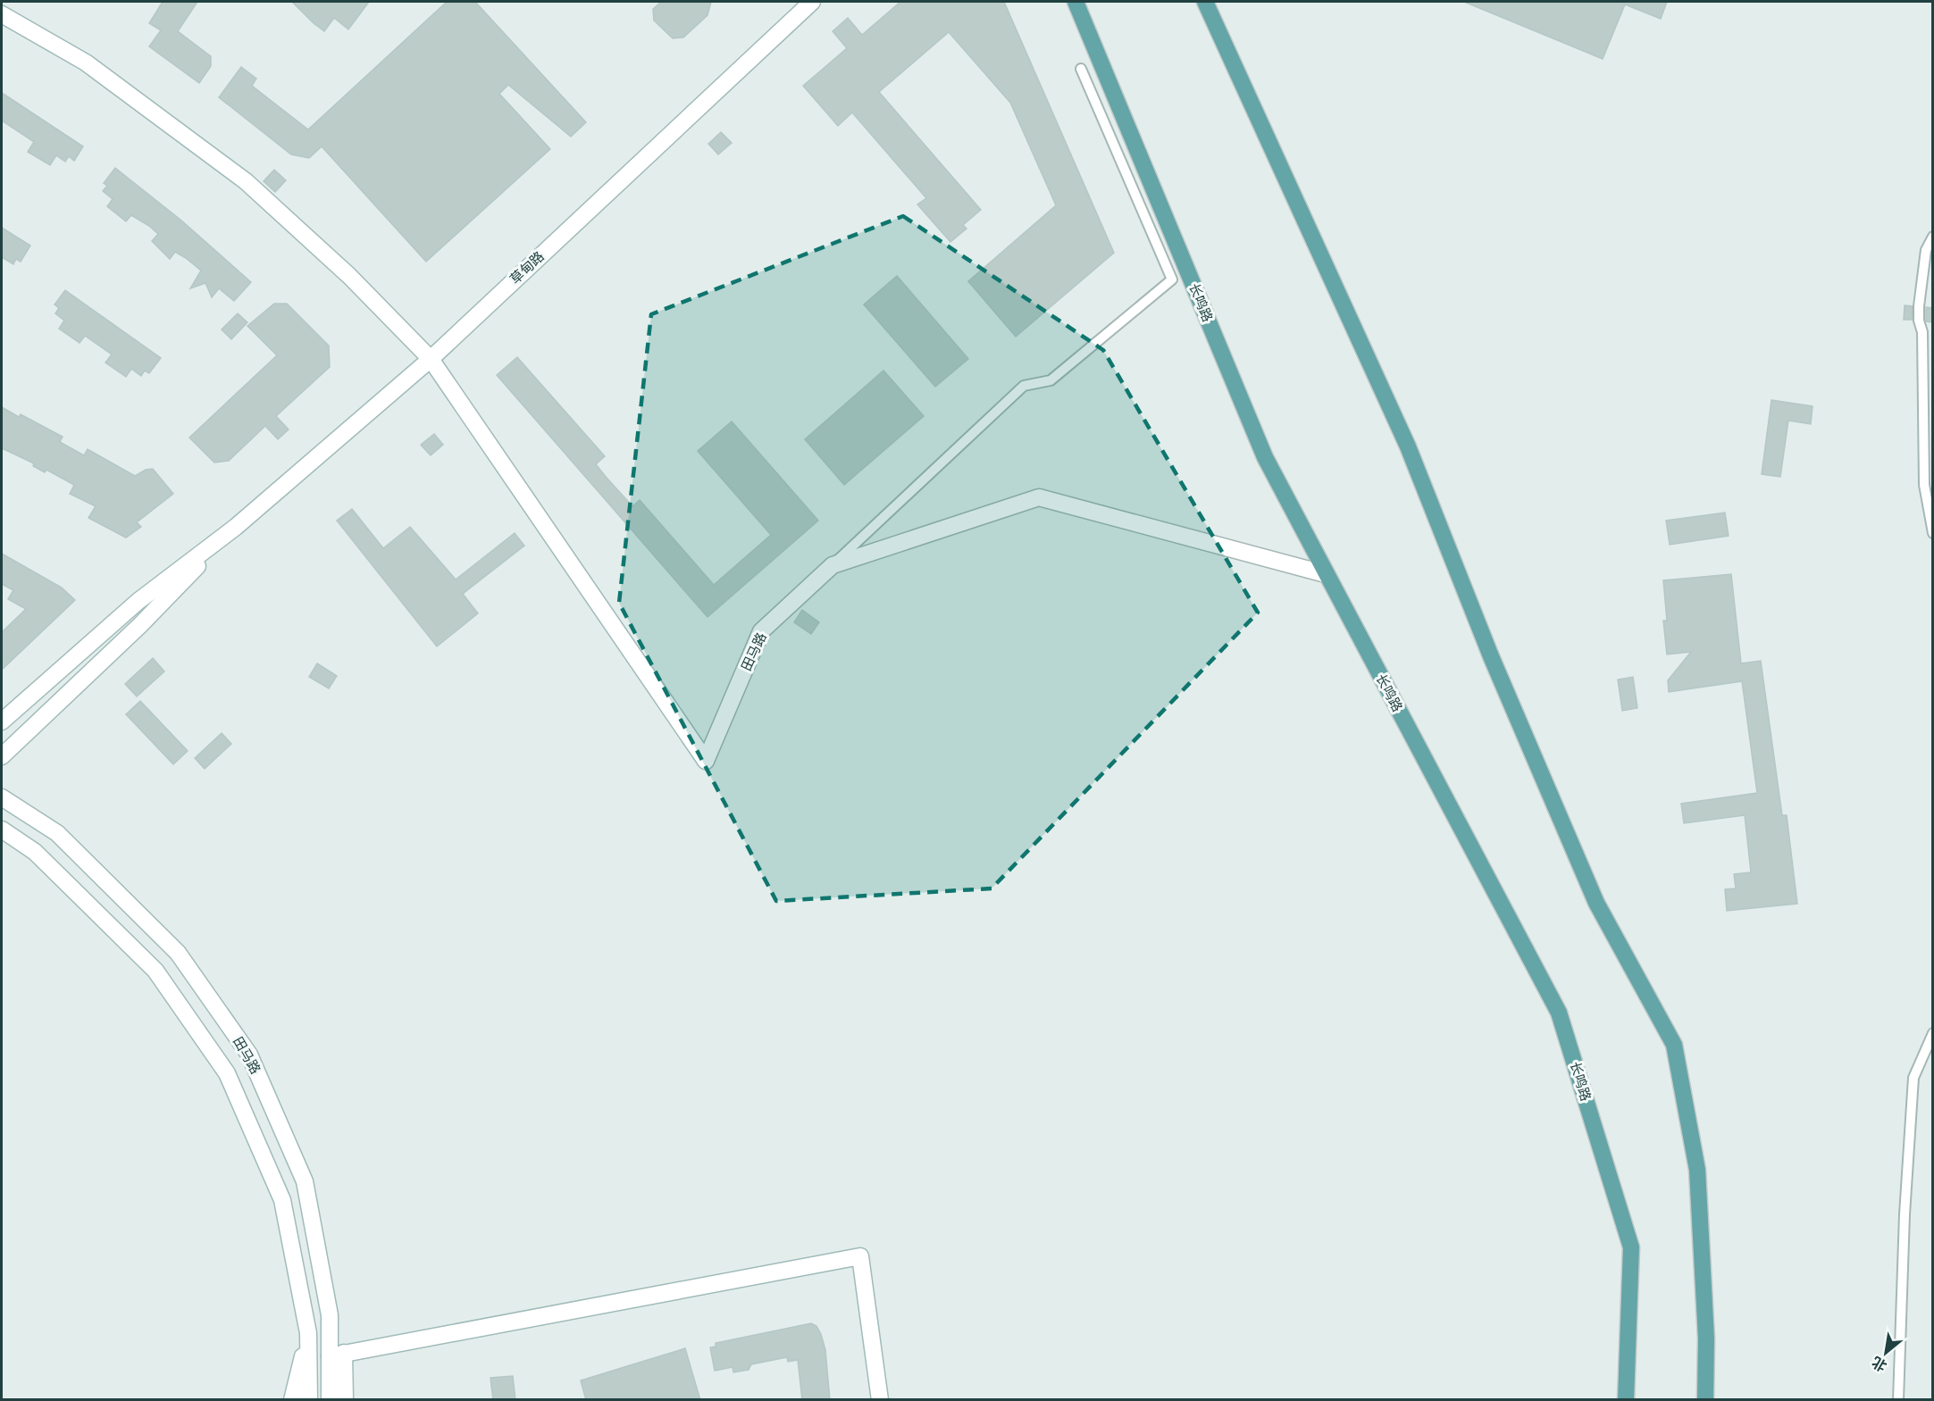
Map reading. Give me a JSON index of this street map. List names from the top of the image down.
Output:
{
  "streets": {
    "main road": ["长鸣路"],
    "street": ["草甸路", "田马路"]
  },
  "crossings": [
    ["草甸路", "田马路"]
  ],
  "north": "bottom left"
}
